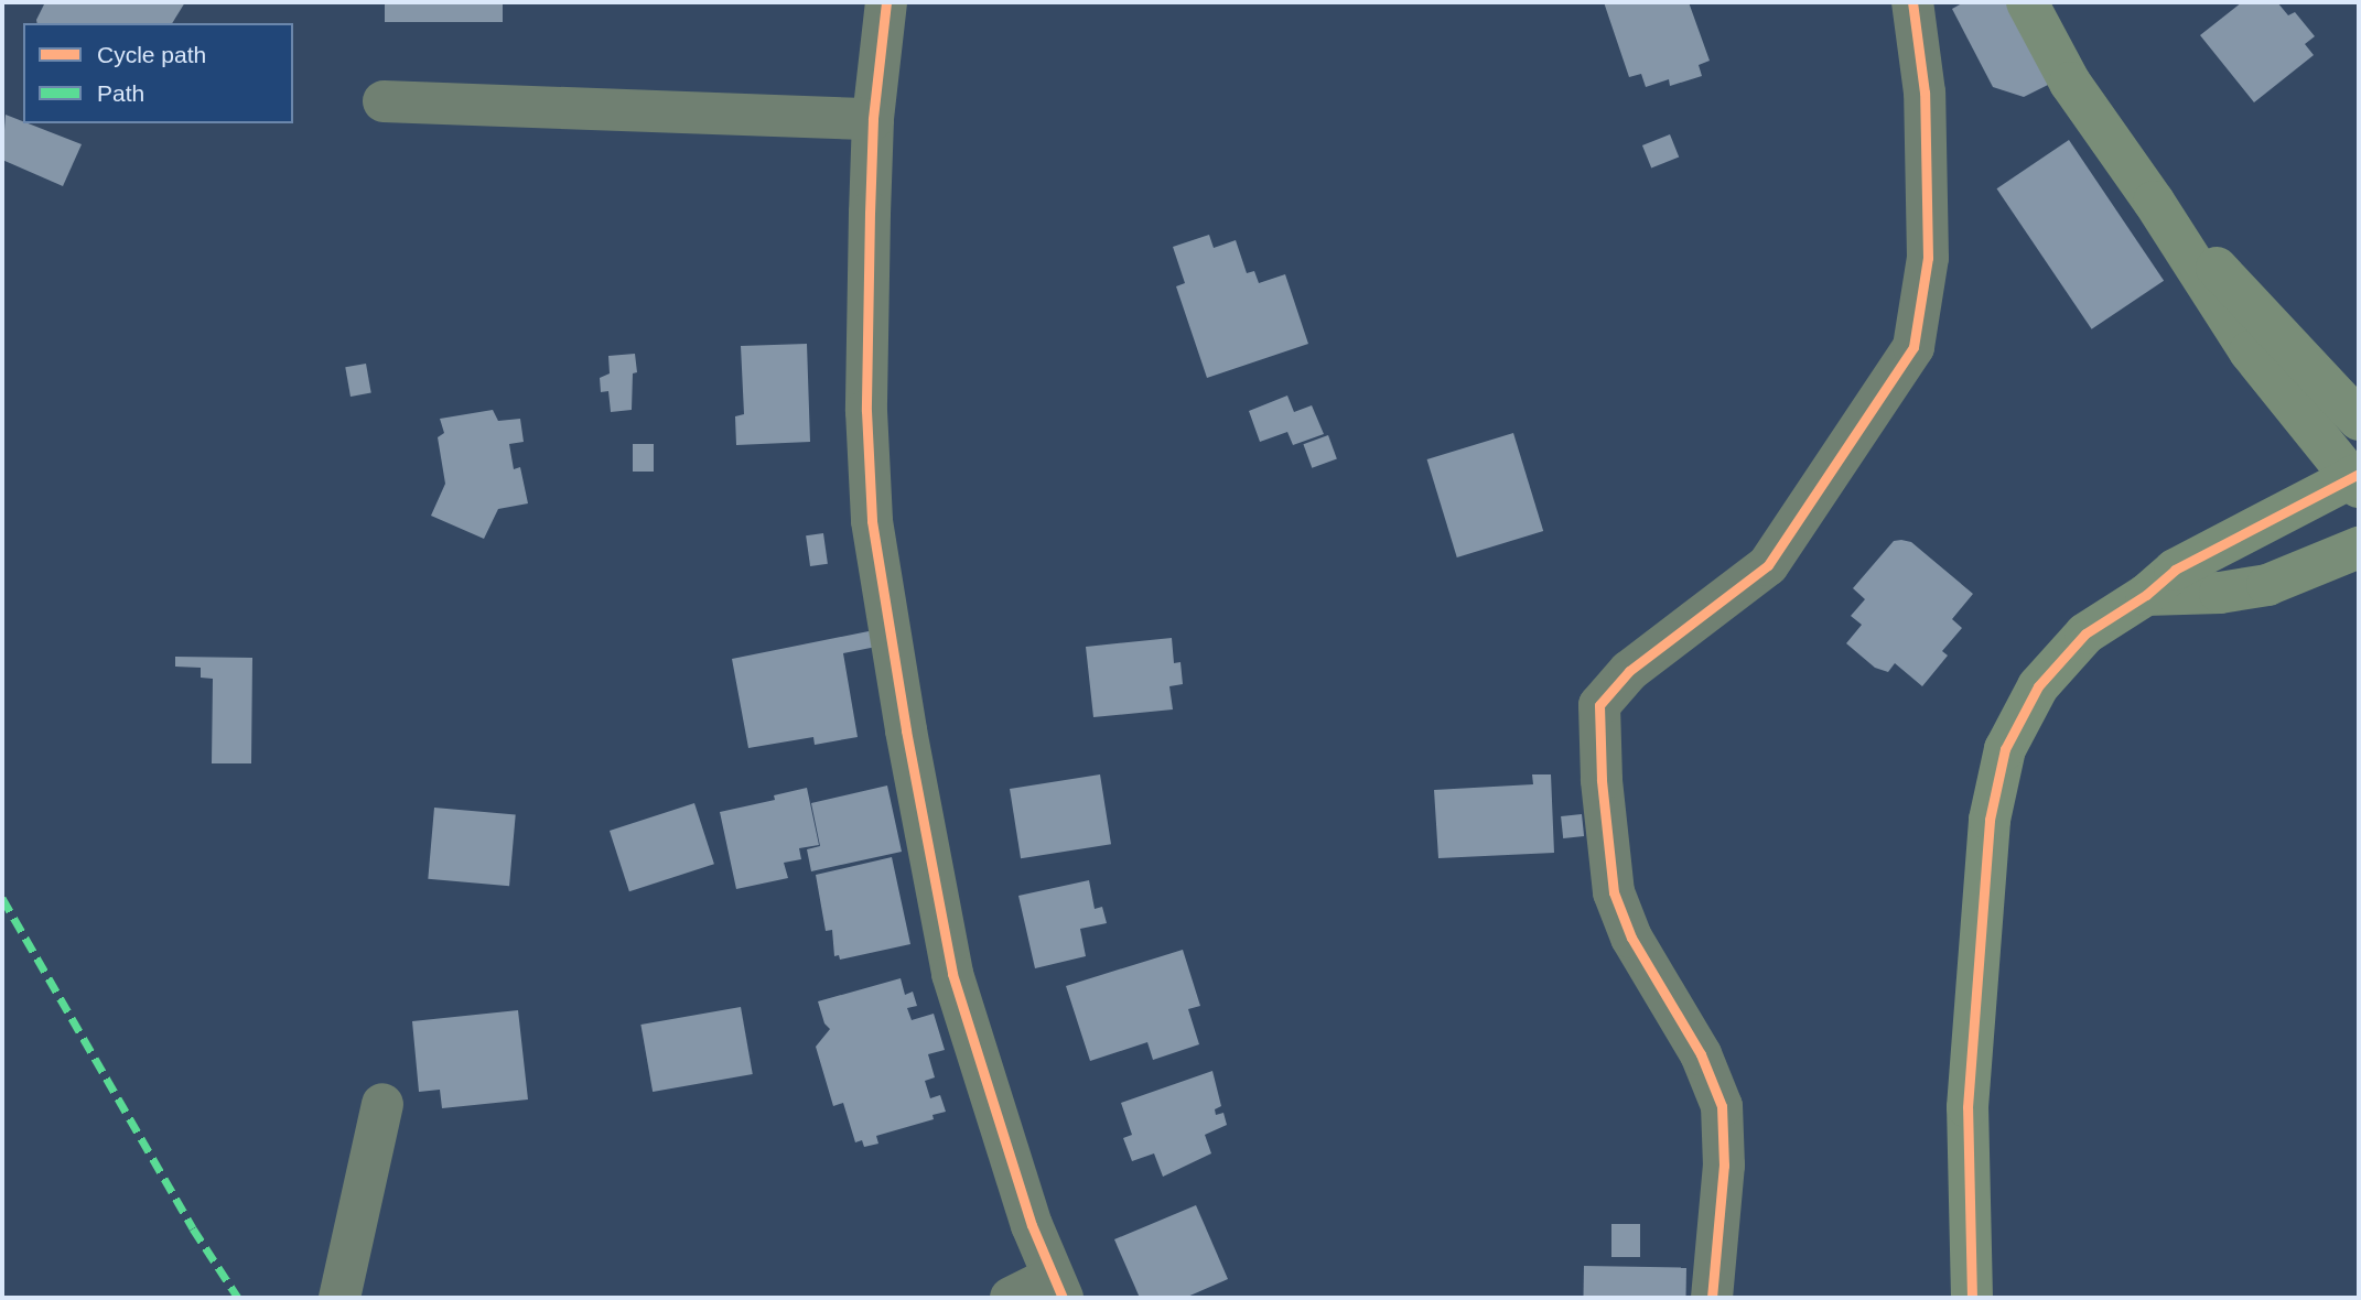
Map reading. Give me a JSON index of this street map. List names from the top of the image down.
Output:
{
  "legend": ["Cycle path", "Path"]
}
